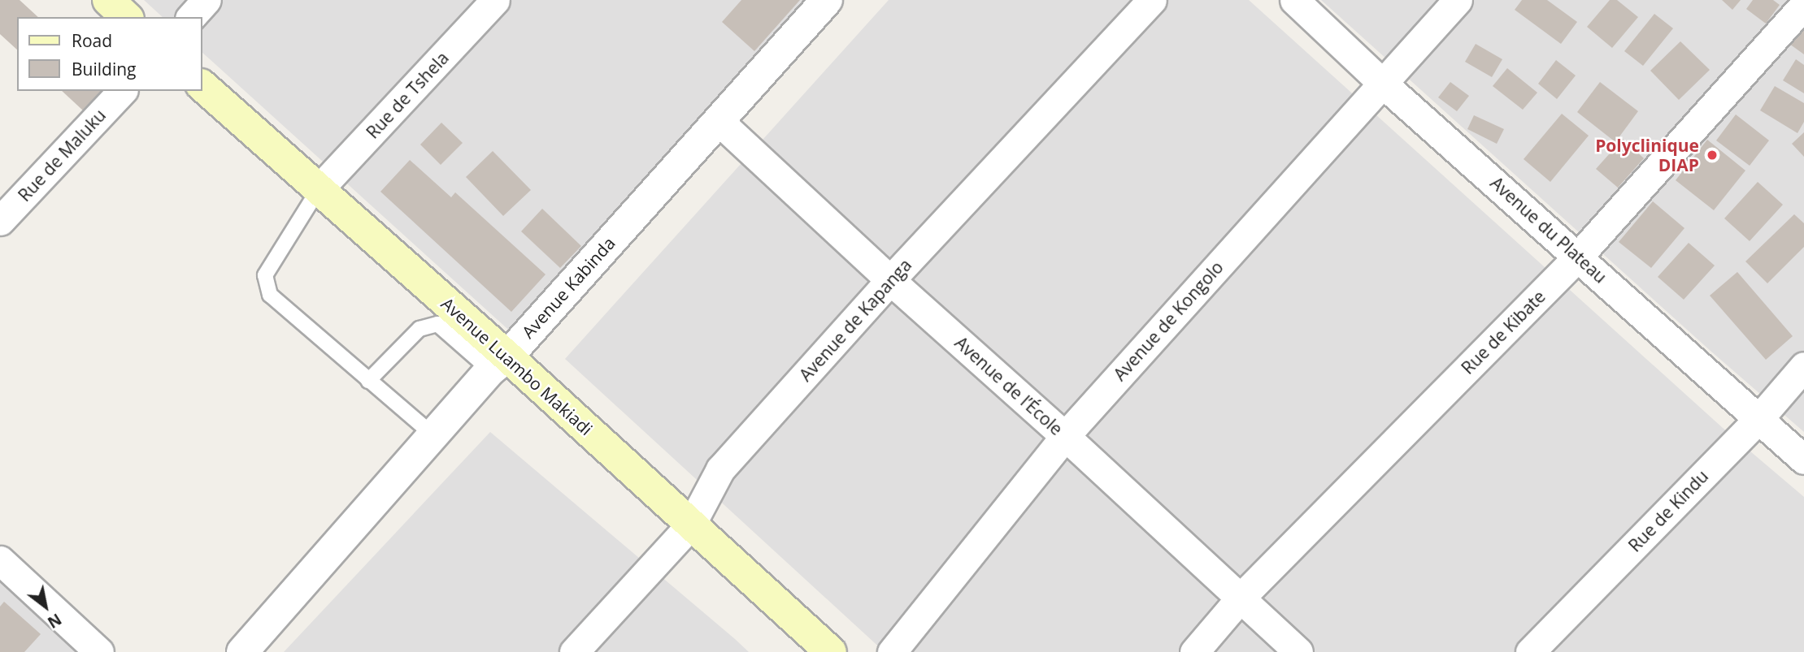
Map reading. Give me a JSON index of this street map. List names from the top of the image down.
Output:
{
  "streets": {
    "main road": ["Avenue Luambo Makiadi"],
    "street": [
      "Rue de Tshela",
      "Rue de Maluku",
      "Avenue du Plateau",
      "Avenue Kabinda",
      "Avenue de Kapanga",
      "Avenue de Kongolo",
      "Rue de Kibate",
      "Avenue de l’École",
      "Rue de Kindu"
    ]
  },
  "crossings": [
    ["Rue de Tshela", "Avenue Luambo Makiadi"],
    ["Avenue du Plateau", "Avenue de Kongolo"],
    ["Avenue du Plateau", "Rue de Kibate"],
    ["Avenue du Plateau", "Rue de Kindu"],
    ["Avenue Kabinda", "Avenue Luambo Makiadi"],
    ["Avenue Kabinda", "Avenue de l’École"],
    ["Avenue de Kapanga", "Avenue Luambo Makiadi"],
    ["Avenue de Kapanga", "Avenue de l’École"],
    ["Avenue de Kongolo", "Avenue de l’École"],
    ["Rue de Kibate", "Avenue de l’École"]
  ],
  "places": ["Polyclinique DIAP"],
  "legend": ["Road", "Building"],
  "north": "bottom right"
}
